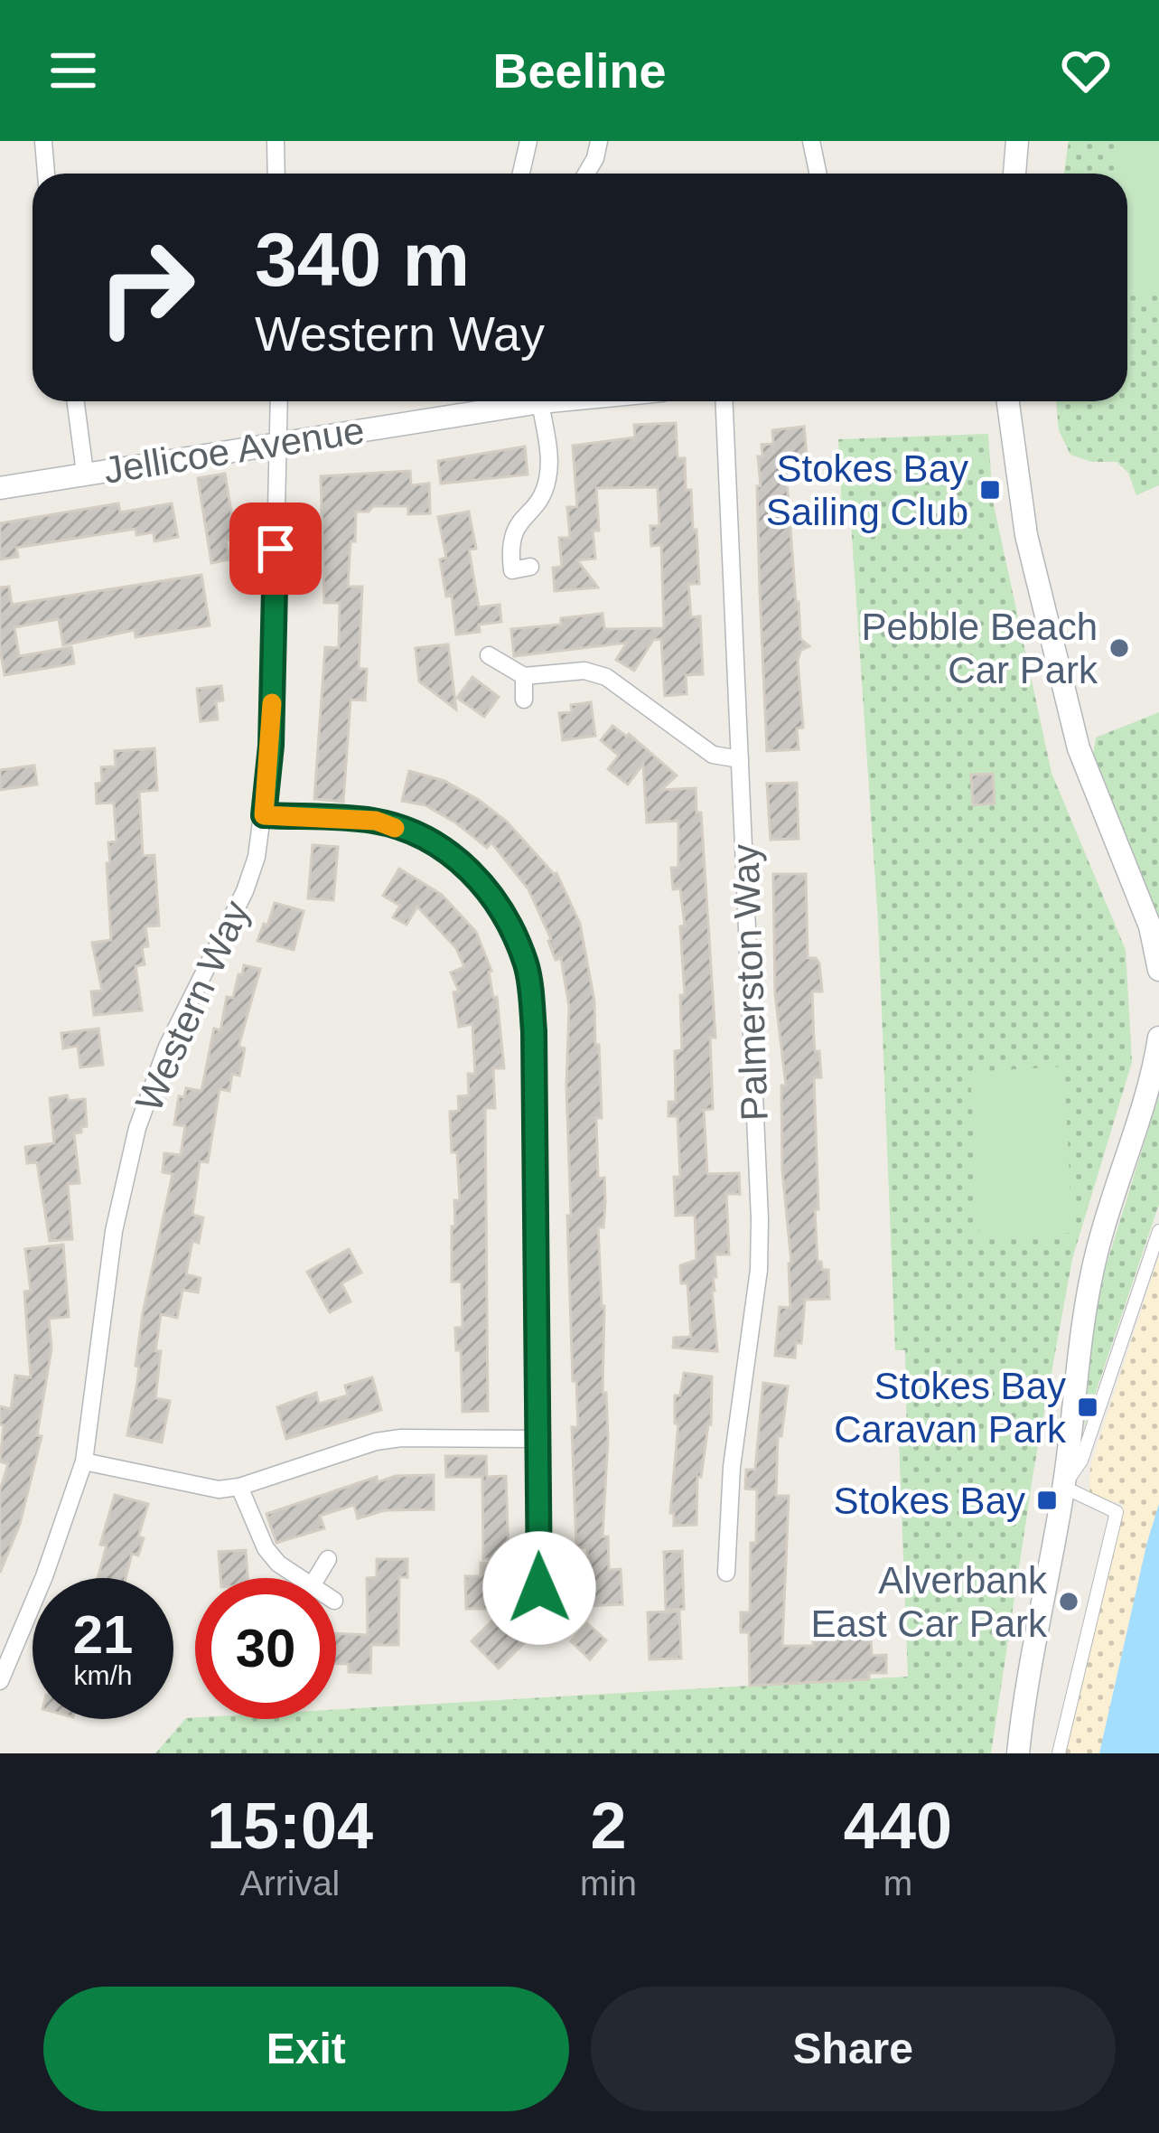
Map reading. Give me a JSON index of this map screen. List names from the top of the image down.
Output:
{
  "streets": {
    "street": ["Jellicoe Avenue", "Palmerston Way", "Western Way"]
  },
  "crossings": [
    ["Jellicoe Avenue", "Western Way"]
  ],
  "places": {
    "transit": ["Stokes Bay Sailing Club", "Stokes Bay Caravan Park", "Stokes Bay"],
    "other": ["Pebble Beach Car Park", "Alverbank East Car Park"]
  },
  "page": {
    "header": "Beeline",
    "turn": ["340 m", "Western Way"],
    "speed": "21 km/h",
    "limit": "30",
    "eta": [
      "15:04",
      "Arrival",
      "2",
      "min",
      "440",
      "m"
    ],
    "buttons": ["Exit", "Share"]
  }
}
